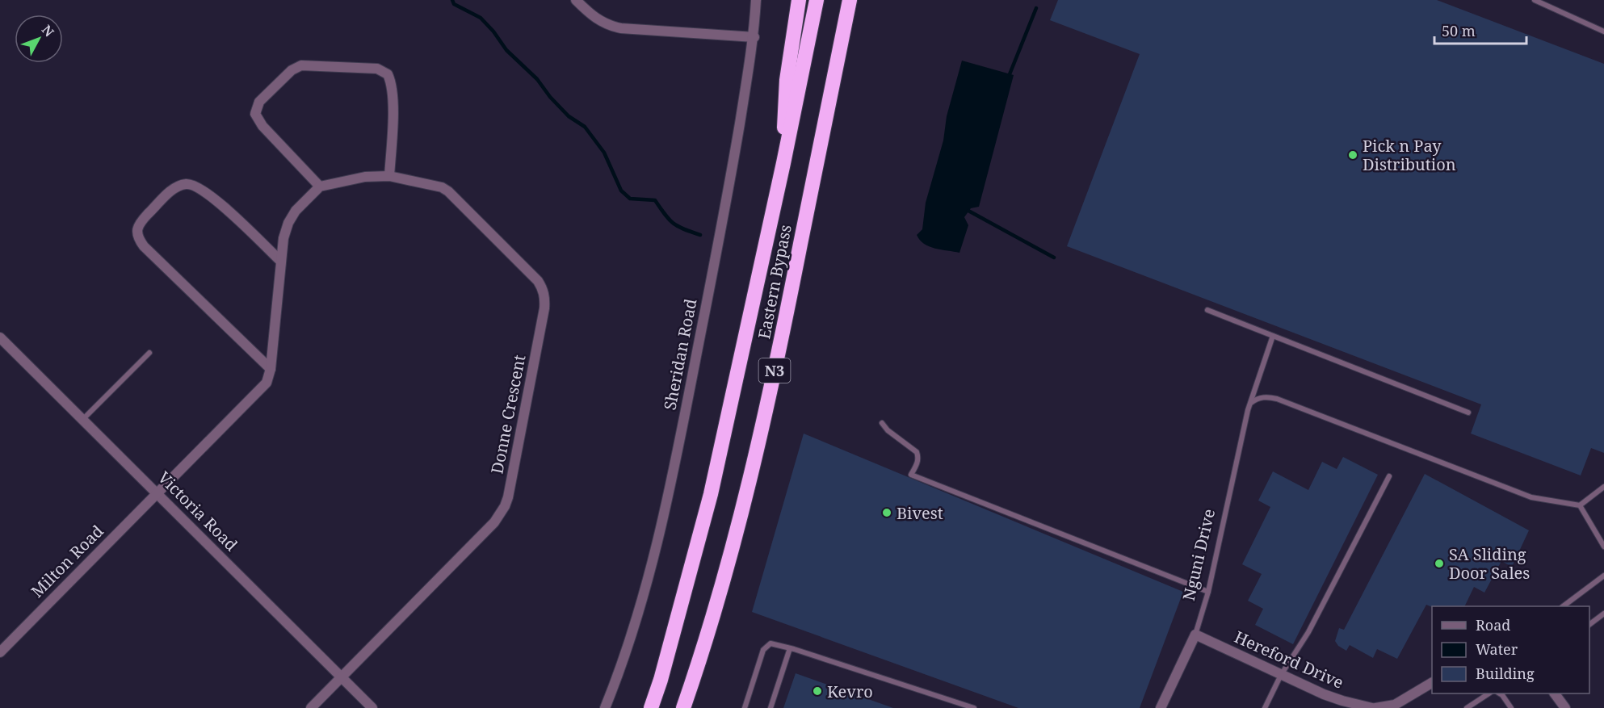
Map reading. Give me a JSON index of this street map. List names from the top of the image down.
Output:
{
  "streets": {
    "highway": ["Eastern Bypass", "N3"],
    "street": [
      "Sheridan Road",
      "Donne Crescent",
      "Victoria Road",
      "Nguni Drive",
      "Milton Road",
      "Hereford Drive"
    ]
  },
  "crossings": [
    ["Donne Crescent", "Victoria Road"],
    ["Victoria Road", "Milton Road"],
    ["Nguni Drive", "Hereford Drive"]
  ],
  "places": [
    "Pick n Pay Distribution",
    "Bivest",
    "SA Sliding Door Sales",
    "Kevro"
  ],
  "legend": ["Road", "Water", "Building"],
  "scale_bar": "50 m",
  "north": "top right"
}
